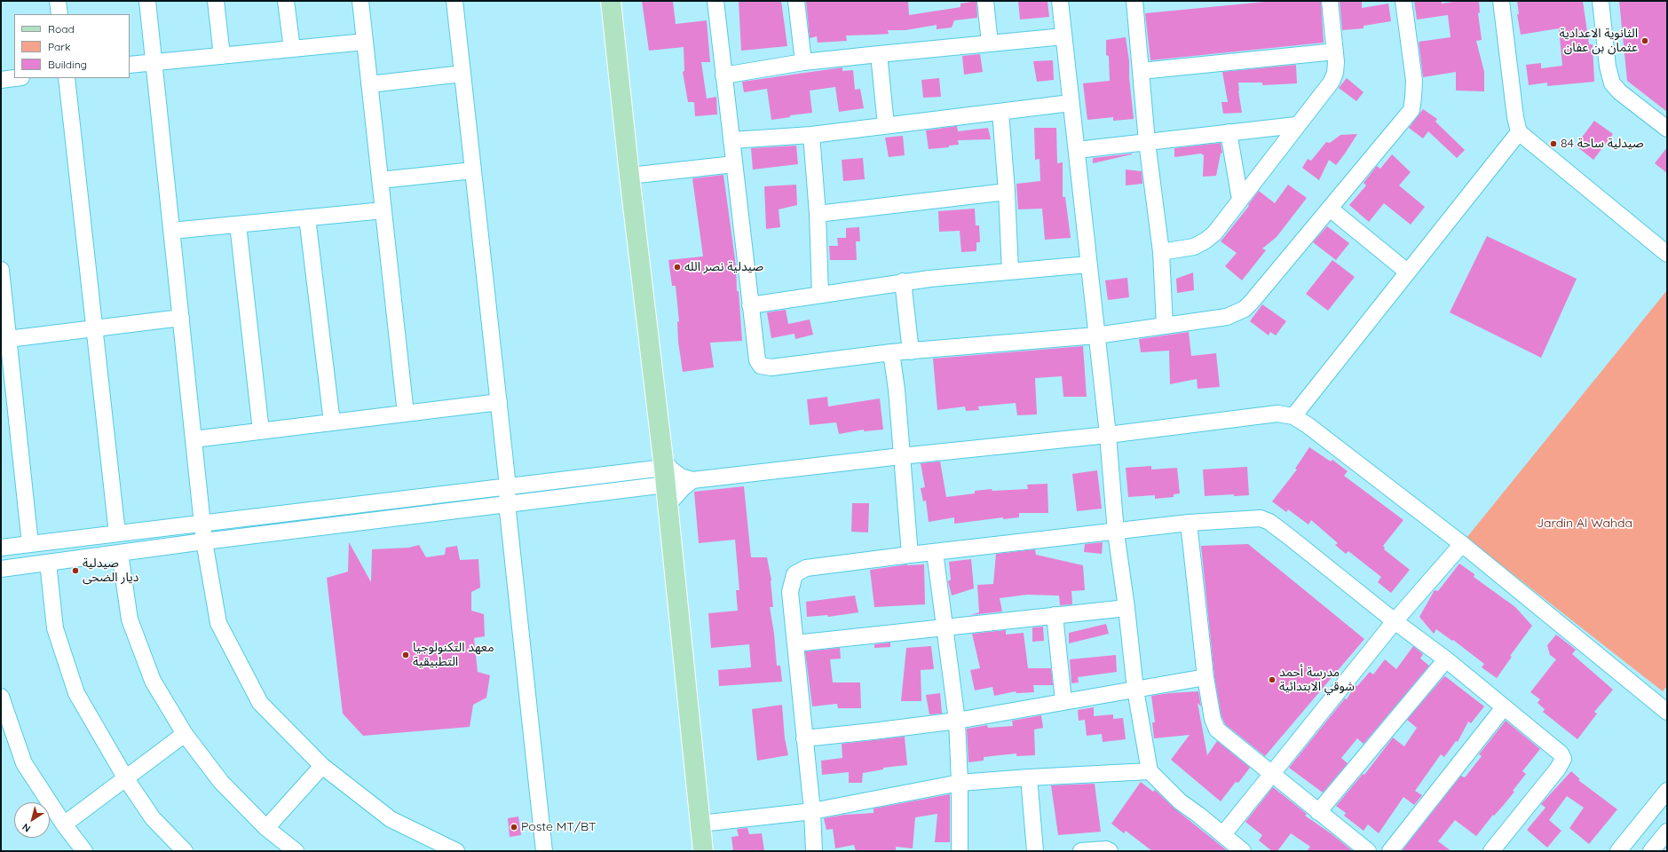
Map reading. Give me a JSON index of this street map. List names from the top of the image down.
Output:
{
  "parks": ["Jardin Al Wahda"],
  "places": [
    "الثانوية الاعدادية عثمان بن عفان",
    "صيدلية ساحة 84",
    "صيدلية نصر الله",
    "صيدلية ديار الضحى",
    "معهد التكنولوجيا التطبيقية",
    "مدرسة أحمد شوقي الابتدائية",
    "Poste MT/BT"
  ],
  "legend": ["Road", "Park", "Building"],
  "north": "bottom left"
}
